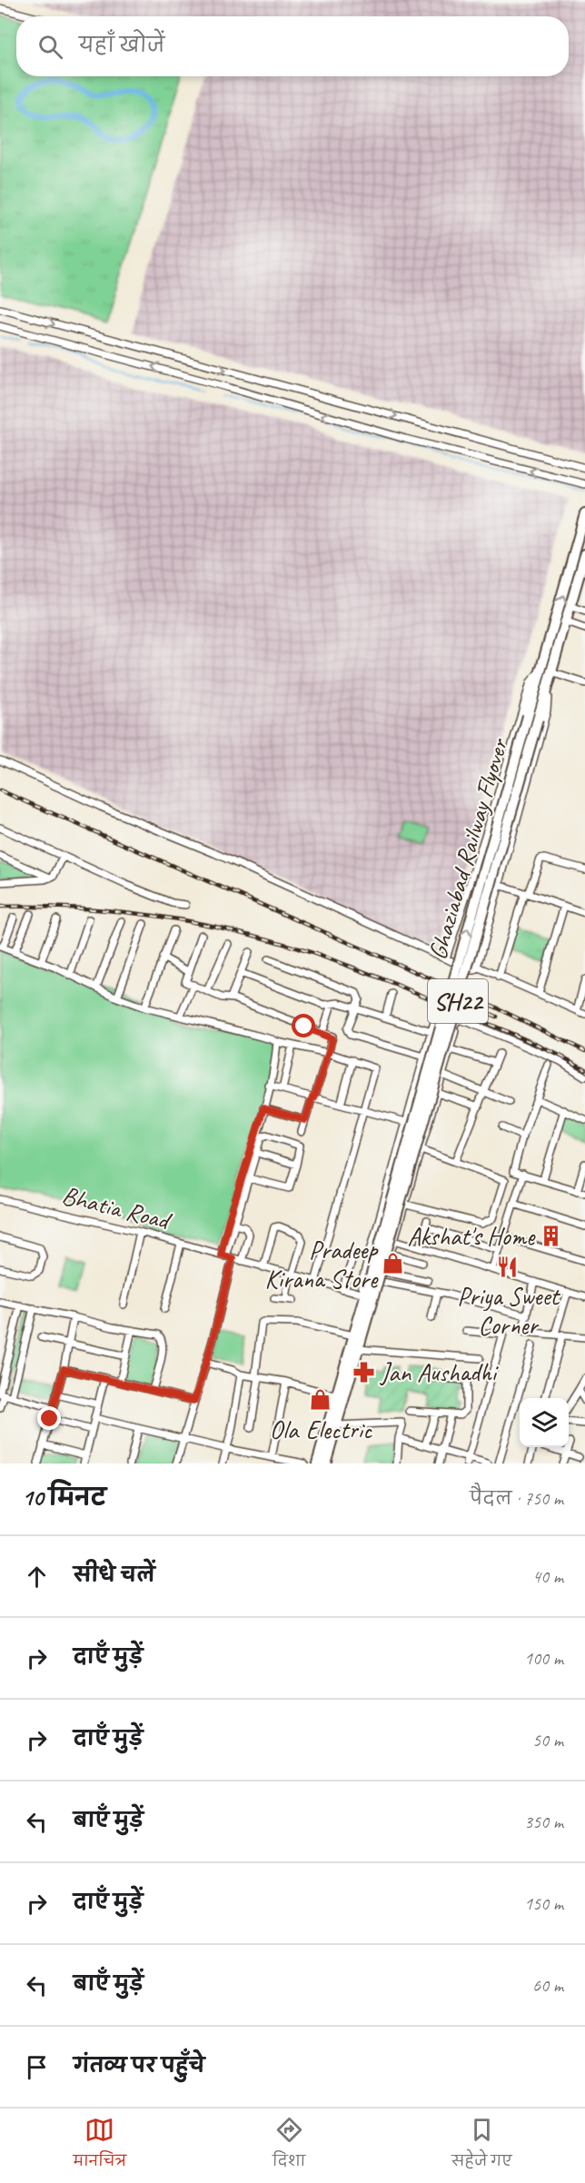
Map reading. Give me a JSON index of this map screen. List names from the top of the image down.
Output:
{
  "streets": {
    "highway": ["Ghaziabad Railway Flyover", "SH22"],
    "street": ["Bhatia Road"]
  },
  "crossings": [
    ["Ghaziabad Railway Flyover", "SH22"],
    ["Ghaziabad Railway Flyover", "Bhatia Road"],
    ["SH22", "Bhatia Road"]
  ],
  "places": {
    "building": ["Akshat's Home"],
    "shop": ["Pradeep Kirana Store", "Ola Electric"],
    "restaurant": ["Priya Sweet Corner"],
    "pharmacy": ["Jan Aushadhi"]
  },
  "page": {
    "search": "यहाँ खोजें",
    "heading": ["10 मिनट", "पैदल · 750 m"],
    "list": [
      ["सीधे चलें", "40 m"],
      ["दाएँ मुड़ें", "100 m"],
      ["दाएँ मुड़ें", "50 m"],
      ["बाएँ मुड़ें", "350 m"],
      ["दाएँ मुड़ें", "150 m"],
      ["बाएँ मुड़ें", "60 m"],
      "गंतव्य पर पहुँचे"
    ],
    "nav": ["मानचित्र", "दिशा", "सहेजे गए"]
  }
}
